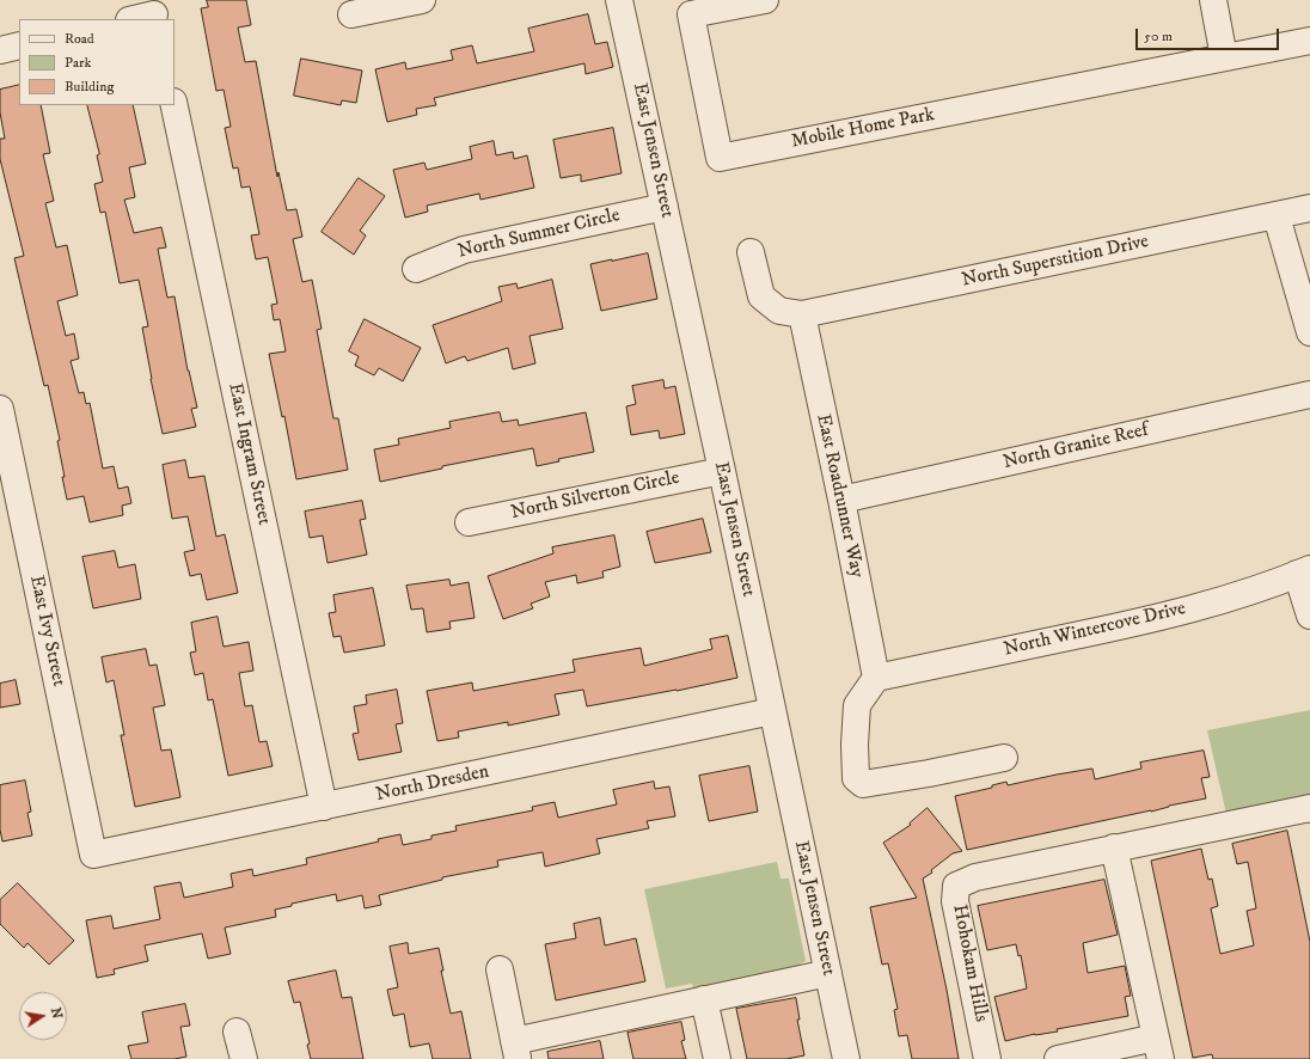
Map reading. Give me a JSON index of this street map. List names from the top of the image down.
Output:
{
  "streets": {
    "street": [
      "Mobile Home Park",
      "East Jensen Street",
      "North Summer Circle",
      "North Superstition Drive",
      "North Granite Reef",
      "East Ingram Street",
      "North Silverton Circle",
      "East Roadrunner Way",
      "North Wintercove Drive",
      "East Ivy Street",
      "North Dresden",
      "Hohokam Hills"
    ]
  },
  "crossings": [
    ["East Jensen Street", "North Summer Circle"],
    ["East Jensen Street", "North Silverton Circle"],
    ["East Jensen Street", "North Dresden"],
    ["North Superstition Drive", "East Roadrunner Way"],
    ["North Granite Reef", "East Roadrunner Way"],
    ["East Ingram Street", "North Dresden"],
    ["East Roadrunner Way", "North Wintercove Drive"],
    ["East Ivy Street", "North Dresden"]
  ],
  "legend": ["Road", "Park", "Building"],
  "scale_bar": "50 m",
  "north": "right"
}
